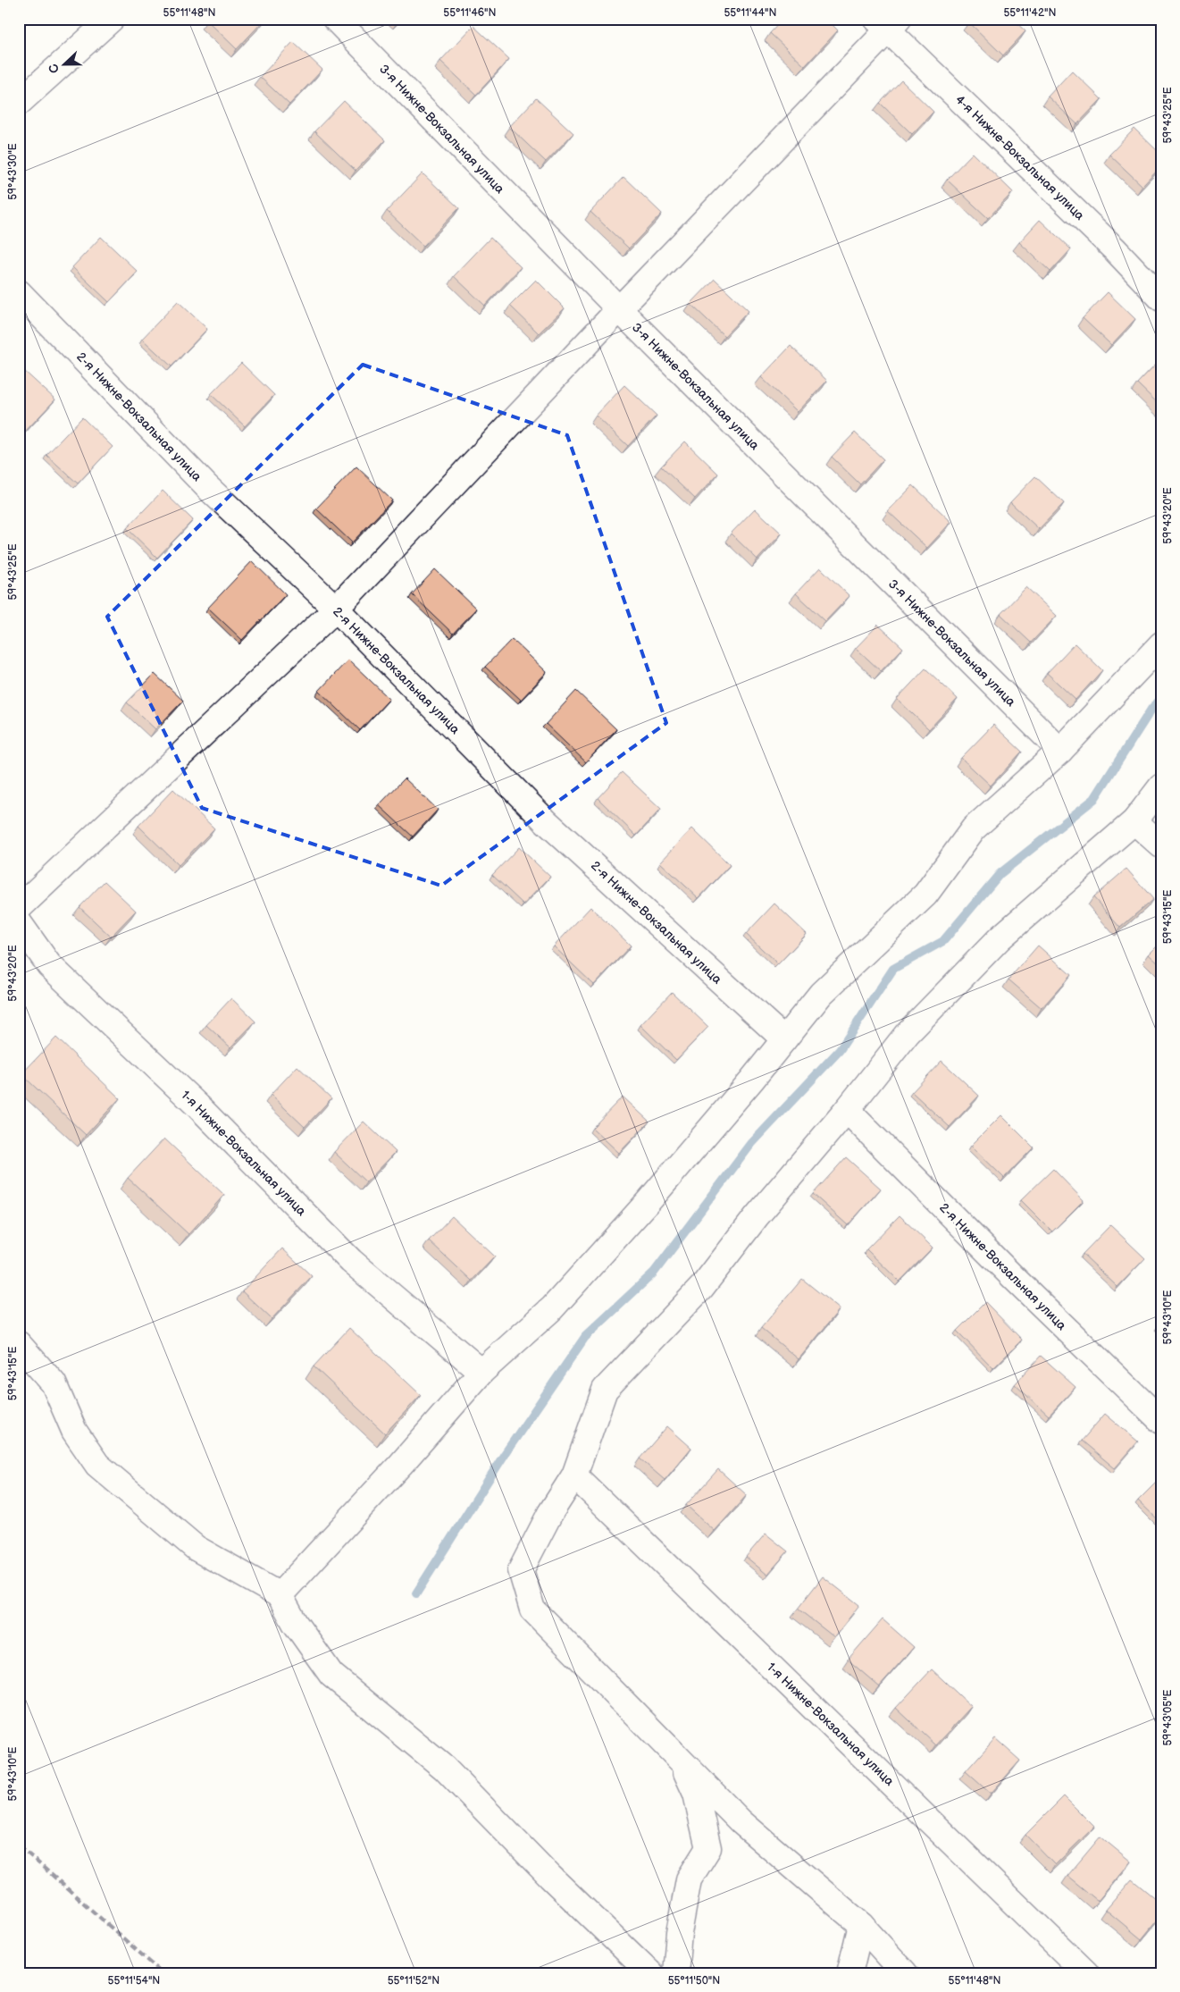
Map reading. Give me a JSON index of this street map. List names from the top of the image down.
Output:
{
  "streets": {
    "street": [
      "3-я Нижне-Вокзальная улица",
      "4-я Нижне-Вокзальная улица",
      "2-я Нижне-Вокзальная улица",
      "1-я Нижне-Вокзальная улица"
    ]
  },
  "north": "left",
  "coordinates": [
    "55°11'48\"N",
    "55°11'46\"N",
    "55°11'44\"N",
    "55°11'42\"N",
    "59°43'25\"E",
    "59°43'30\"E",
    "59°43'20\"E",
    "59°43'15\"E",
    "59°43'10\"E",
    "59°43'05\"E",
    "55°11'54\"N",
    "55°11'52\"N",
    "55°11'50\"N"
  ]
}
